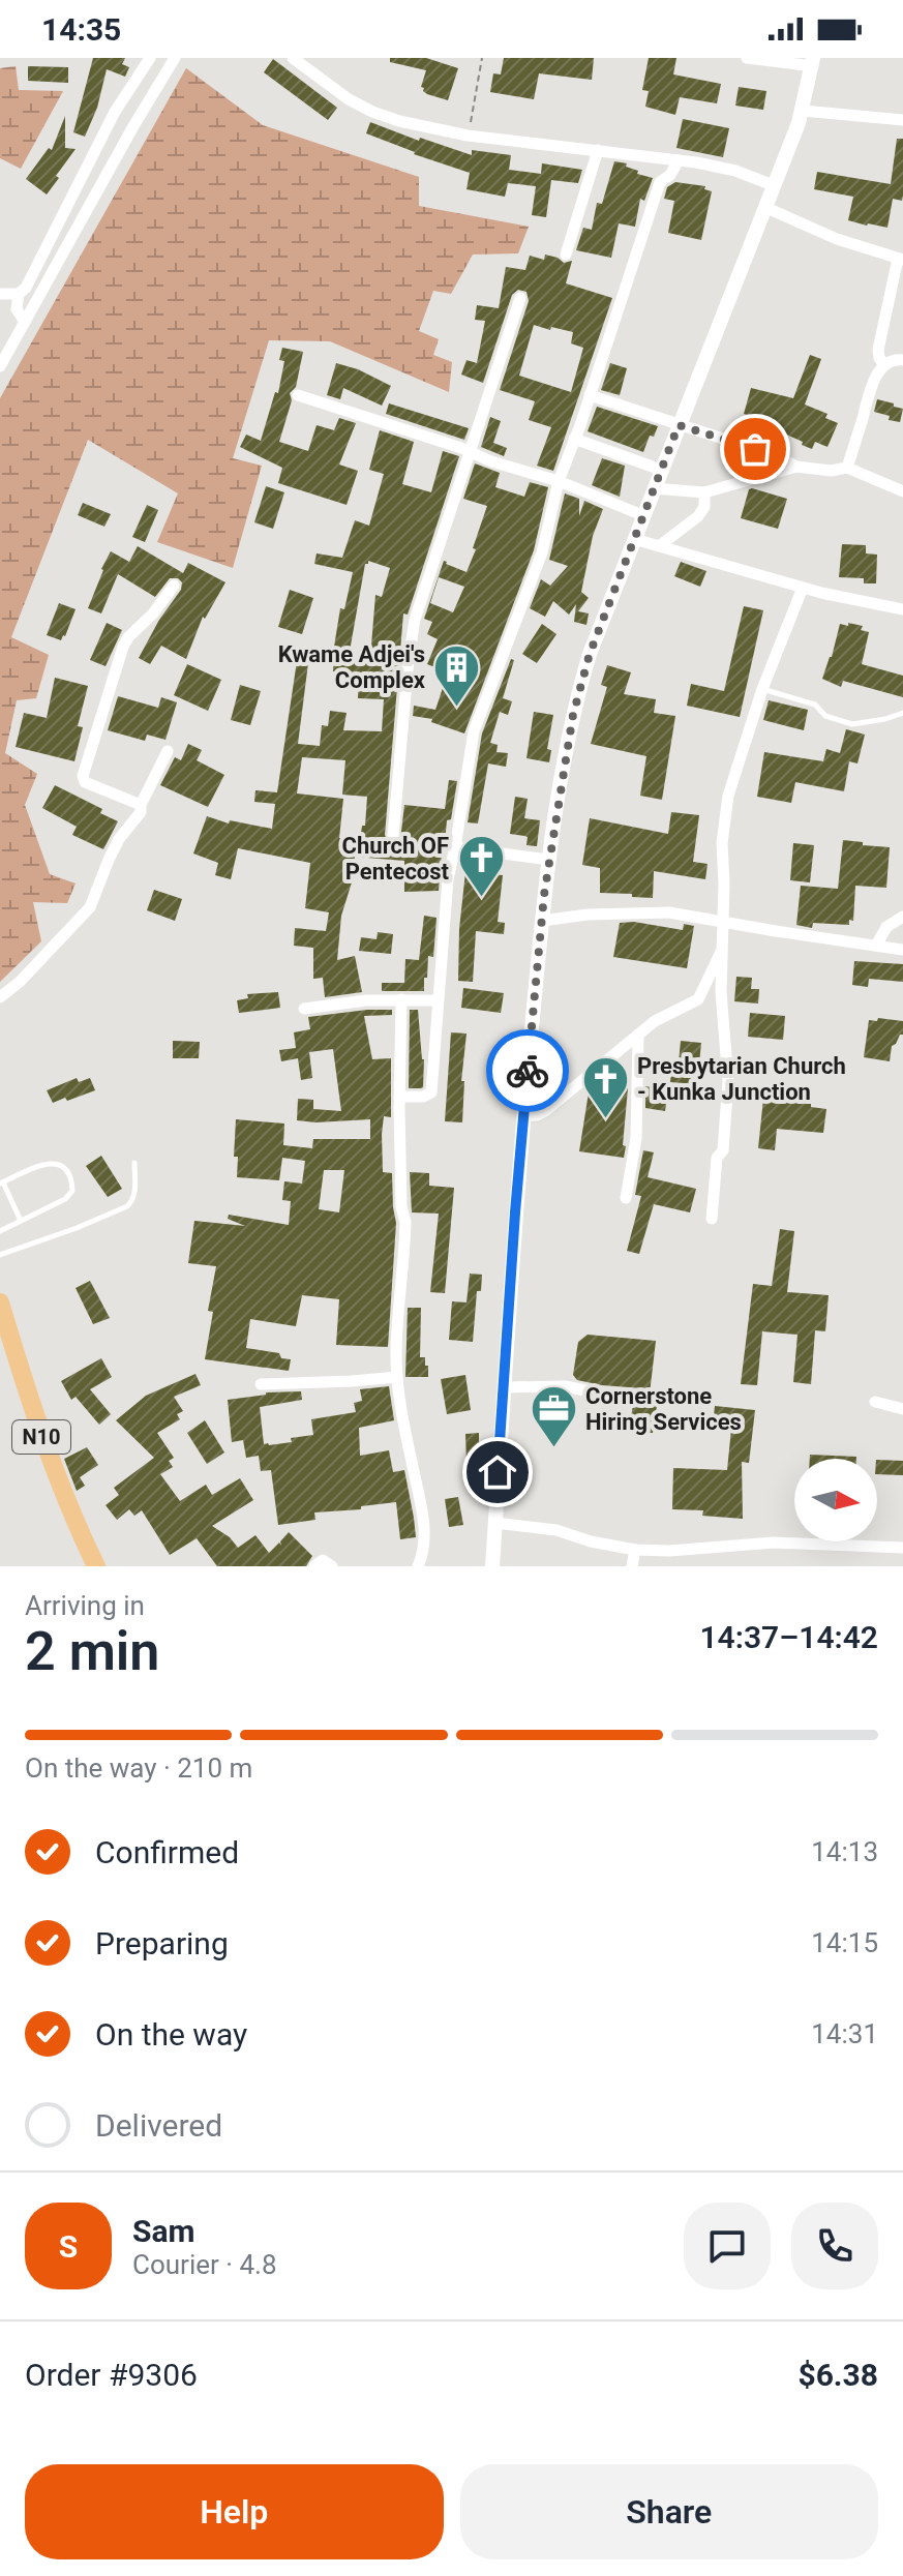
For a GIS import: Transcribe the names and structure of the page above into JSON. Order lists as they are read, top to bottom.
{
  "streets": {
    "main road": ["N10"]
  },
  "places": {
    "building": ["Kwame Adjei's Complex"],
    "church": ["Church OF Pentecost", "Presbytarian Church - Kunka Junction"],
    "office": ["Cornerstone Hiring Services"]
  },
  "north": "right",
  "page": {
    "status": "14:35",
    "heading": ["2 min", "Arriving in", "14:37–14:42"],
    "panel": [
      "Sam",
      "Courier · 4.8",
      "Order #9306",
      "$6.38"
    ],
    "bar": "On the way · 210 m",
    "list": [
      ["Confirmed", "14:13"],
      ["Preparing", "14:15"],
      ["On the way", "14:31"],
      "Delivered"
    ],
    "round": "S",
    "buttons": ["Help", "Share"]
  }
}
